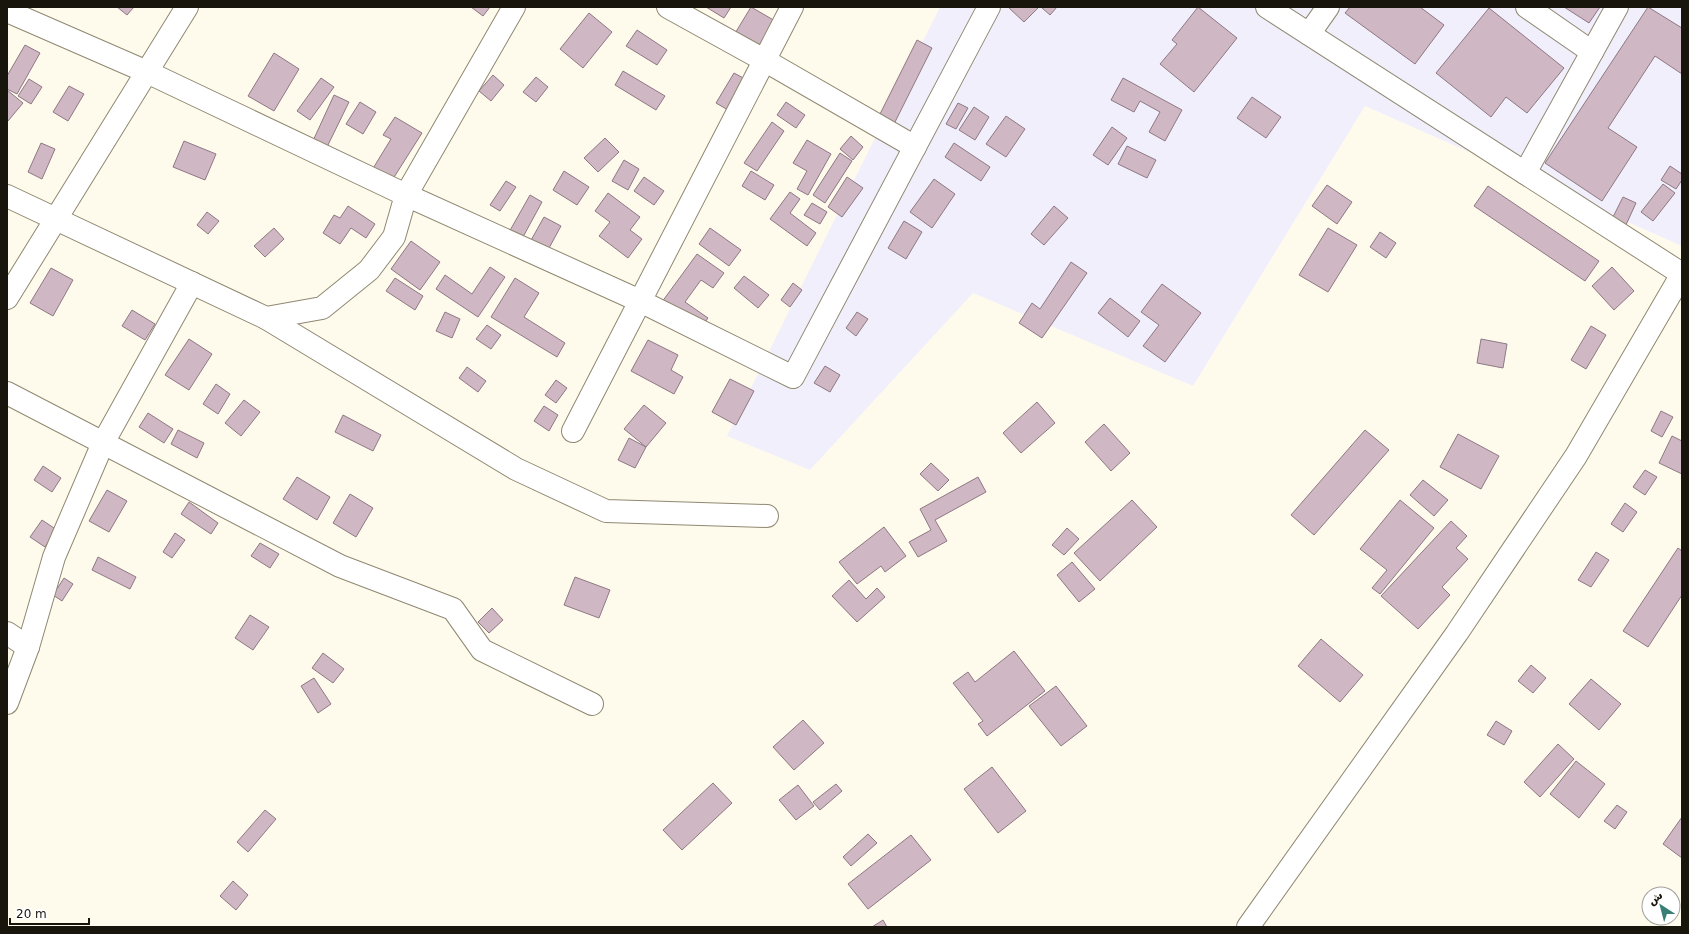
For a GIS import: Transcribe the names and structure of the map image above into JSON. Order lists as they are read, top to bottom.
{
  "scale_bar": "20 m",
  "north": "top left"
}
